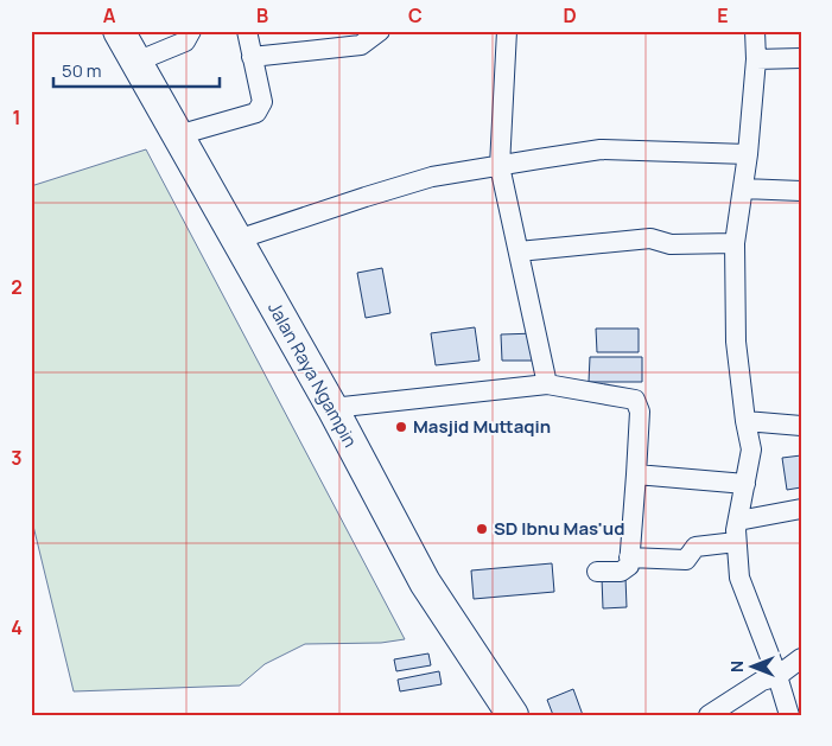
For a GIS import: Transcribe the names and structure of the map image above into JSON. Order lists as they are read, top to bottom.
{
  "streets": {
    "main road": ["Jalan Raya Ngampin"]
  },
  "places": ["Masjid Muttaqin", "SD Ibnu Mas'ud"],
  "scale_bar": "50 m",
  "north": "left",
  "grid": {
    "columns": [
      "A",
      "B",
      "C",
      "D",
      "E"
    ],
    "rows": [
      "1",
      "2",
      "3",
      "4"
    ]
  }
}
